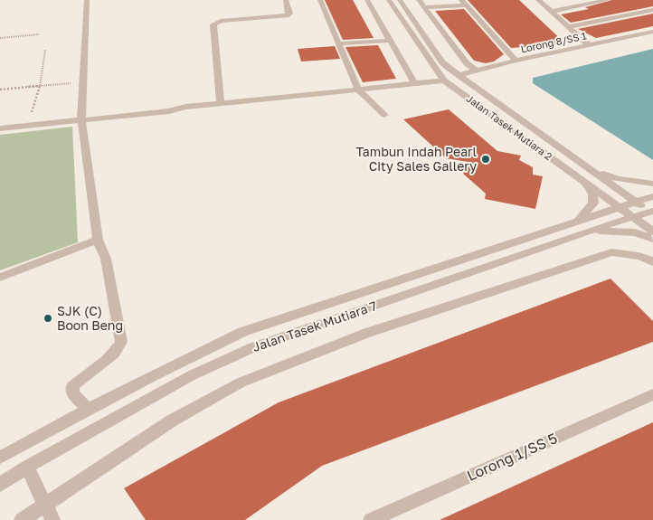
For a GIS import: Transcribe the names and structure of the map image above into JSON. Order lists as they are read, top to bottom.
{
  "streets": {
    "street": [
      "Lorong 8/SS 1",
      "Jalan Tasek Mutiara 2",
      "Jalan Tasek Mutiara 7",
      "Lorong 1/SS 5"
    ]
  },
  "crossings": [
    ["Lorong 8/SS 1", "Jalan Tasek Mutiara 2"],
    ["Jalan Tasek Mutiara 2", "Jalan Tasek Mutiara 7"]
  ],
  "places": ["Tambun Indah Pearl City Sales Gallery", "SJK (C) Boon Beng"]
}
